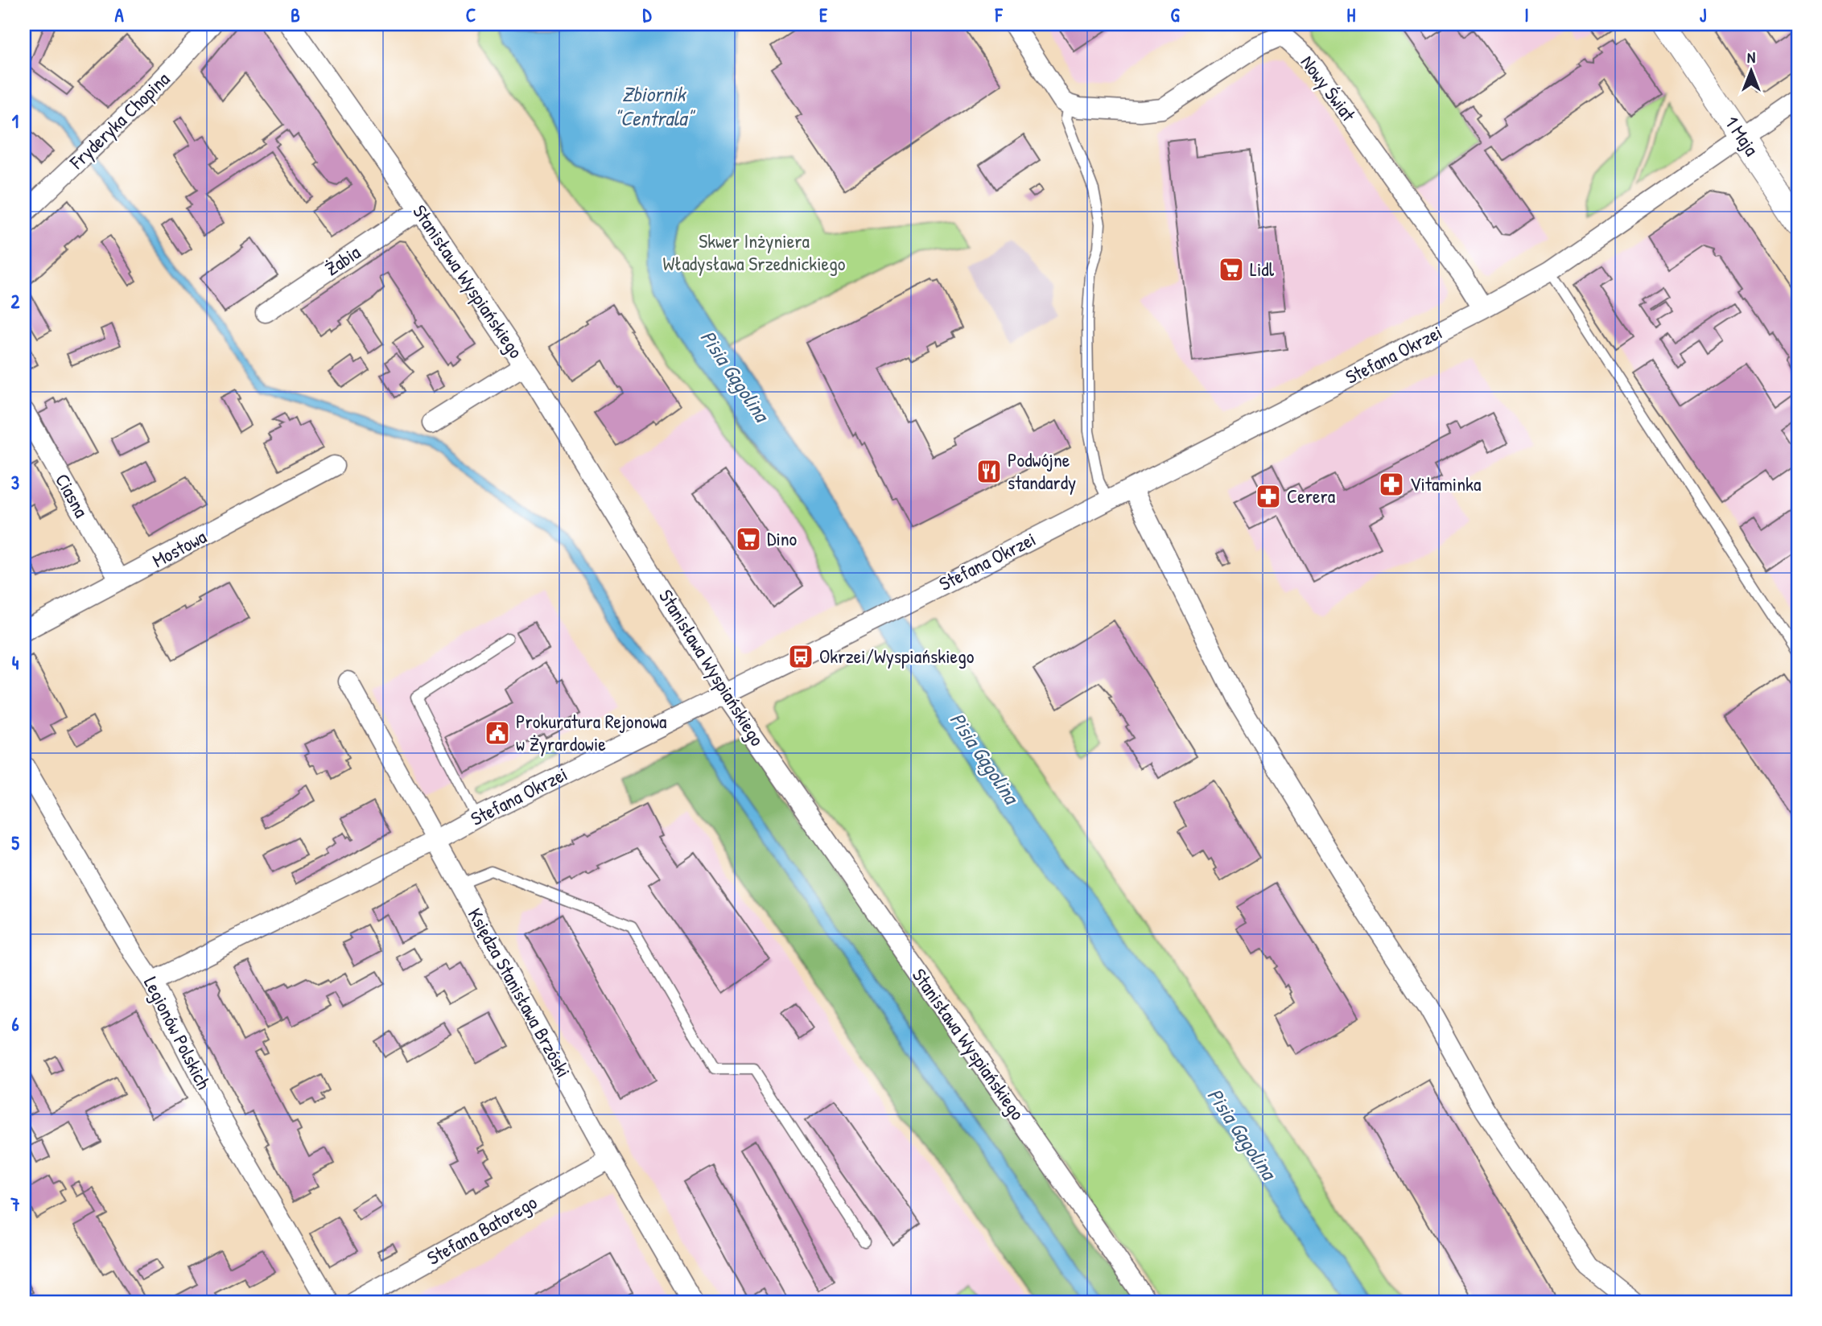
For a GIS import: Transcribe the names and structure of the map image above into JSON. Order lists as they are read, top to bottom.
{
  "streets": {
    "street": [
      "Nowy Świat",
      "Fryderyka Chopina",
      "1 Maja",
      "Żabia",
      "Stanisława Wyspiańskiego",
      "Stefana Okrzei",
      "Ciasna",
      "Mostowa",
      "Księdza Stanisława Brzóski",
      "Legionów Polskich",
      "Stefana Batorego"
    ]
  },
  "crossings": [
    ["Nowy Świat", "Stefana Okrzei"],
    ["1 Maja", "Stefana Okrzei"],
    ["Żabia", "Stanisława Wyspiańskiego"],
    ["Stanisława Wyspiańskiego", "Stefana Okrzei"],
    ["Stefana Okrzei", "Księdza Stanisława Brzóski"],
    ["Stefana Okrzei", "Legionów Polskich"],
    ["Ciasna", "Mostowa"],
    ["Księdza Stanisława Brzóski", "Stefana Batorego"]
  ],
  "water": ["Zbiornik \"Centrala\"", "Pisia Gągolina"],
  "parks": ["Skwer Inżyniera Władysława Srzednickiego"],
  "places": {
    "supermarket": ["Lidl", "Dino"],
    "restaurant": ["Podwójne standardy"],
    "pharmacy": ["Vitaminka", "Cerera"],
    "bus stop": ["Okrzei/Wyspiańskiego"],
    "public building": ["Prokuratura Rejonowa w Żyrardowie"]
  },
  "north": "top",
  "grid": {
    "columns": [
      "A",
      "B",
      "C",
      "D",
      "E",
      "F",
      "G",
      "H",
      "I",
      "J"
    ],
    "rows": [
      "1",
      "2",
      "3",
      "4",
      "5",
      "6",
      "7"
    ]
  }
}
